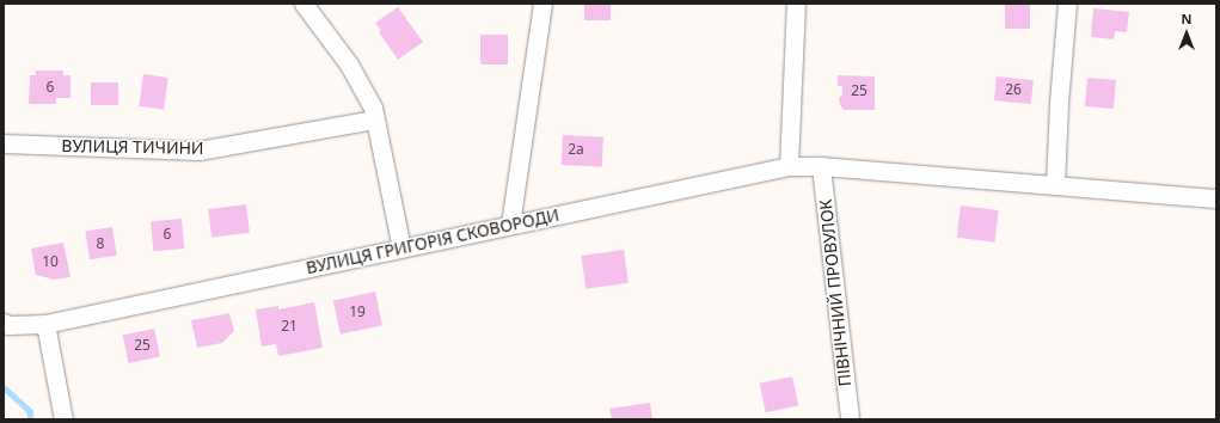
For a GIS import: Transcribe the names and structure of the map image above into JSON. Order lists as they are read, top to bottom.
{
  "streets": {
    "street": ["ВУЛИЦЯ ТИЧИНИ", "ВУЛИЦЯ ГРИГОРІЯ СКОВОРОДИ", "ПІВНІЧНИЙ ПРОВУЛОК"]
  },
  "crossings": [
    ["ВУЛИЦЯ ГРИГОРІЯ СКОВОРОДИ", "ПІВНІЧНИЙ ПРОВУЛОК"]
  ],
  "house_numbers": [
    "6",
    "26",
    "25",
    "2а",
    "6",
    "8",
    "10",
    "19",
    "21",
    "25"
  ],
  "north": "top"
}
